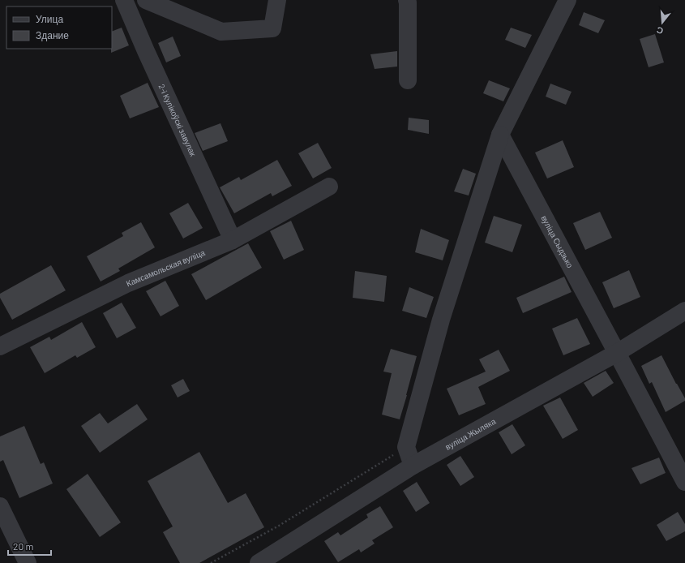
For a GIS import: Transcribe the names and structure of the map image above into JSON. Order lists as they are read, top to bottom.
{
  "streets": {
    "street": [
      "2-і Кулікоўскі завулак",
      "вуліца Сыдзько",
      "Камсамольская вуліца",
      "вуліца Жыляка"
    ]
  },
  "crossings": [
    ["2-і Кулікоўскі завулак", "Камсамольская вуліца"],
    ["вуліца Сыдзько", "вуліца Жыляка"]
  ],
  "legend": ["Улица", "Здание"],
  "scale_bar": "20 m",
  "north": "bottom"
}
